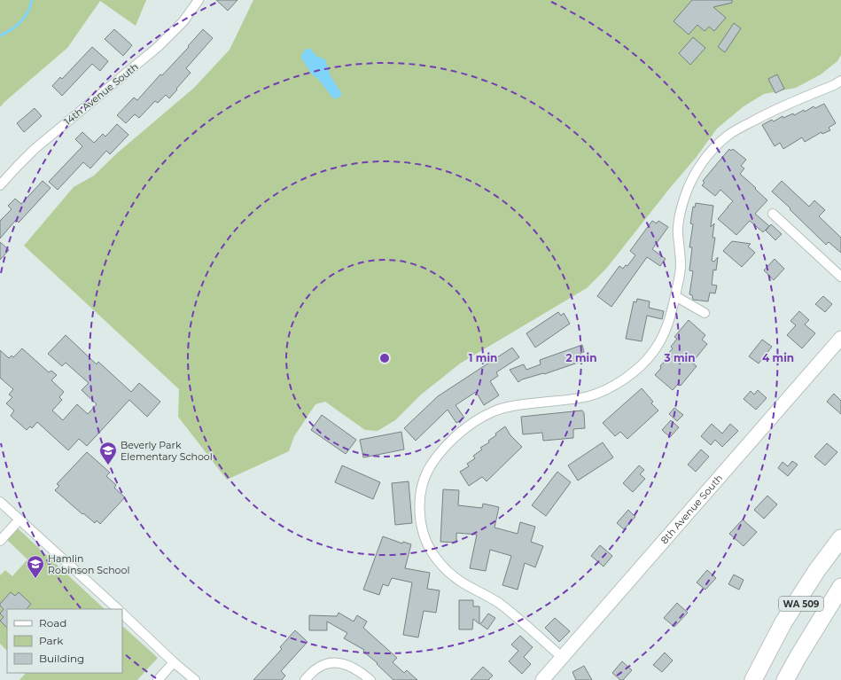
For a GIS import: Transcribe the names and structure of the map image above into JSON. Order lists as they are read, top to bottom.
{
  "streets": {
    "highway": ["WA 509"],
    "street": ["14th Avenue South", "8th Avenue South"]
  },
  "places": {
    "school or university": ["Beverly Park Elementary School", "Hamlin Robinson School"]
  },
  "legend": ["Road", "Park", "Building"],
  "rings": [
    "1 min",
    "2 min",
    "3 min",
    "4 min"
  ]
}
